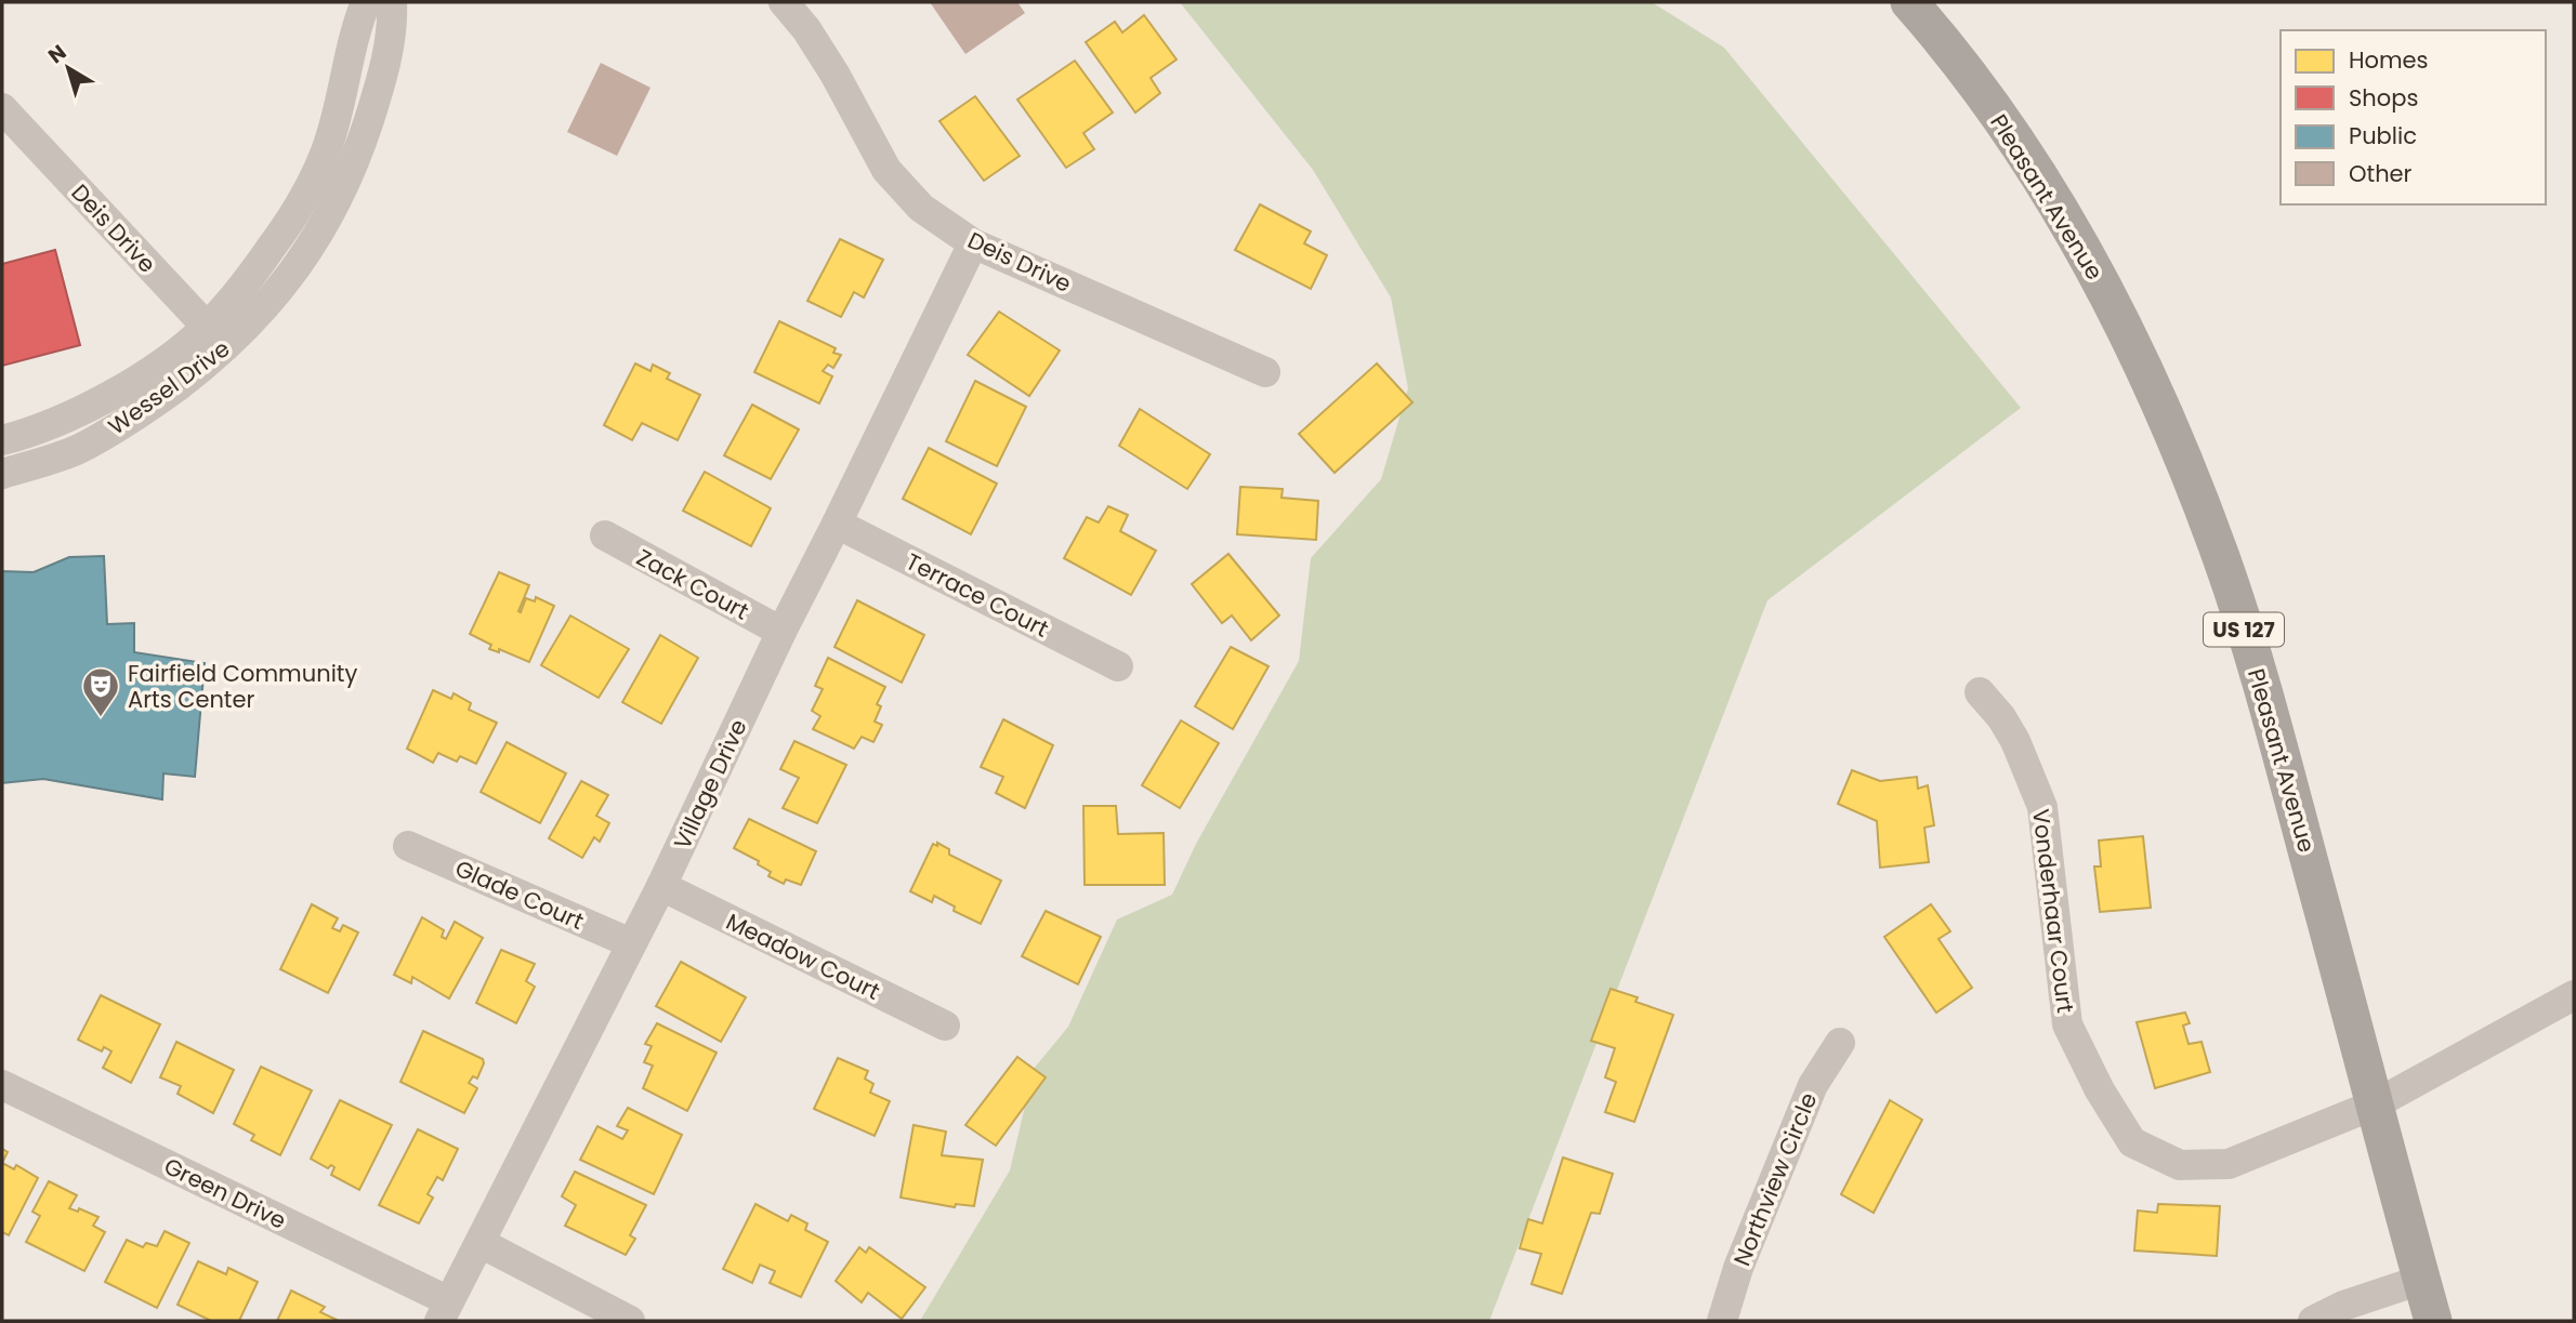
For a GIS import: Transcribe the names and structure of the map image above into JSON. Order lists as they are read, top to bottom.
{
  "streets": {
    "main road": ["Pleasant Avenue", "US 127"],
    "street": [
      "Deis Drive",
      "Wessel Drive",
      "Zack Court",
      "Terrace Court",
      "Village Drive",
      "Glade Court",
      "Vonderhaar Court",
      "Meadow Court",
      "Northview Circle",
      "Green Drive"
    ]
  },
  "crossings": [
    ["Pleasant Avenue", "Vonderhaar Court"],
    ["Deis Drive", "Wessel Drive"],
    ["Deis Drive", "Village Drive"],
    ["Zack Court", "Village Drive"],
    ["Terrace Court", "Village Drive"],
    ["Village Drive", "Glade Court"],
    ["Village Drive", "Meadow Court"],
    ["Village Drive", "Green Drive"]
  ],
  "places": {
    "theatre": ["Fairfield Community Arts Center"]
  },
  "legend": [
    "Homes",
    "Shops",
    "Public",
    "Other"
  ],
  "north": "top left"
}
